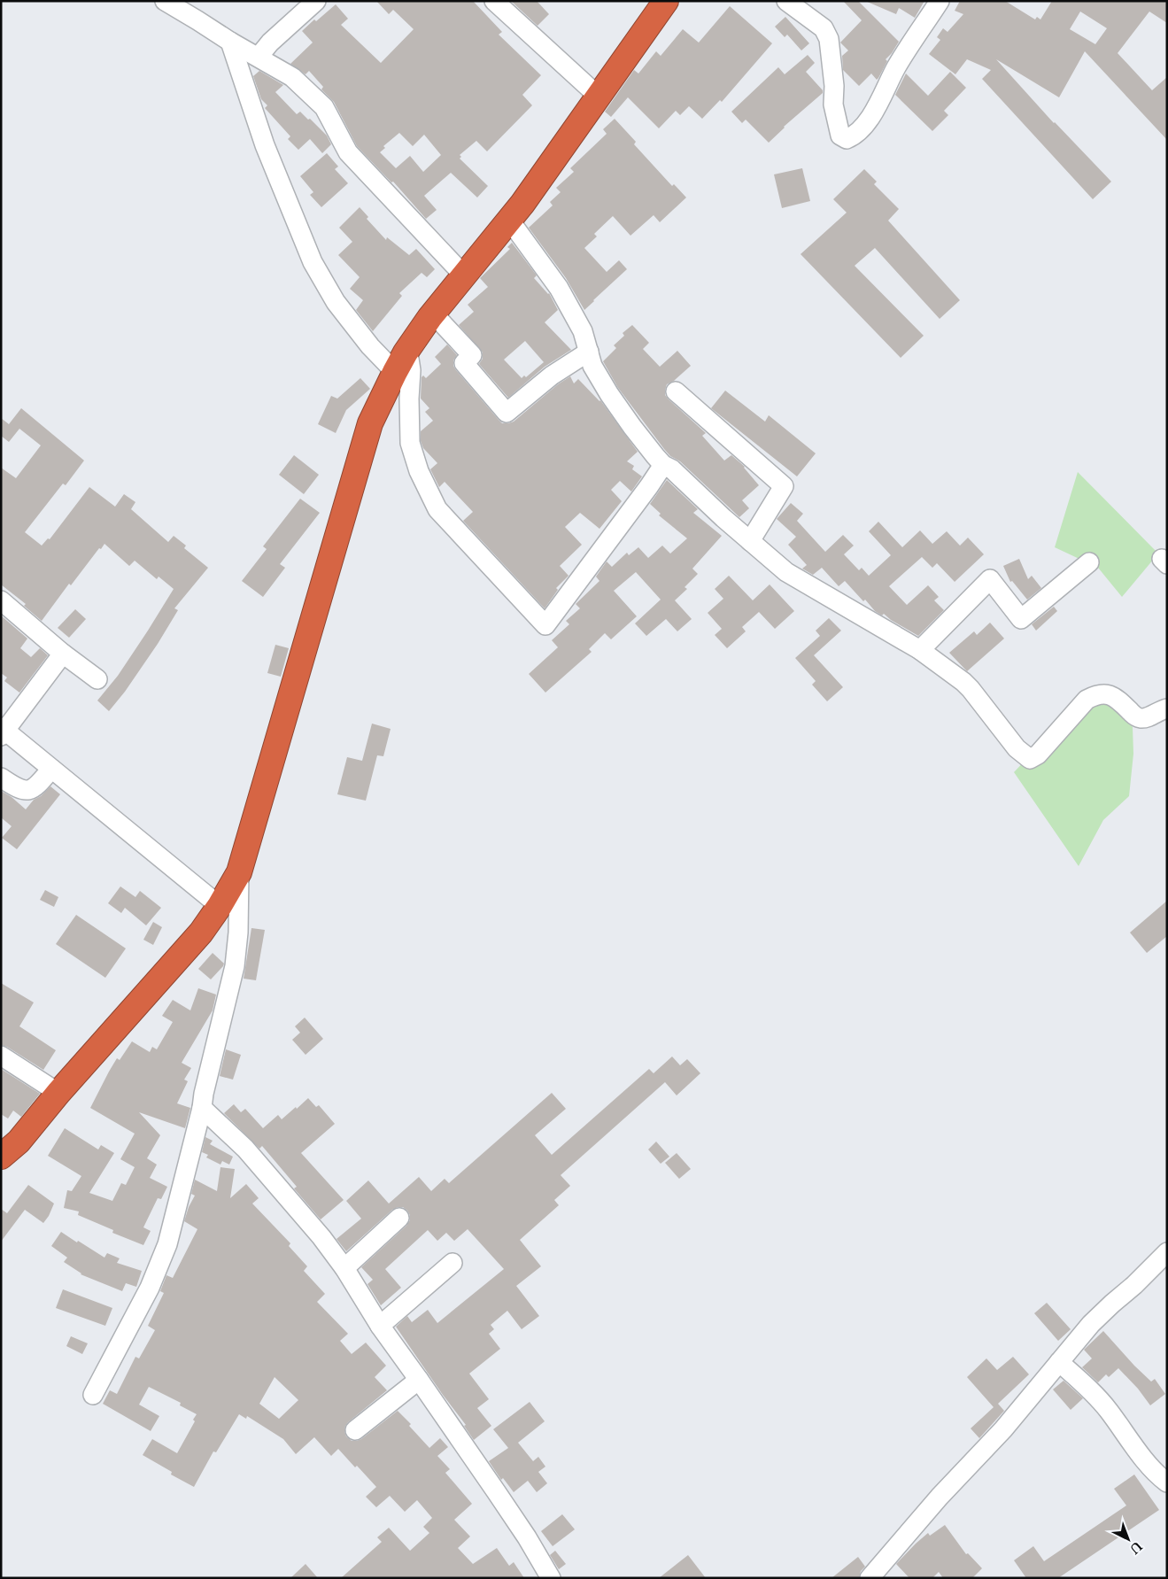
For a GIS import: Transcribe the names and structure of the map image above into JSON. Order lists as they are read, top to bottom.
{
  "north": "bottom right"
}
